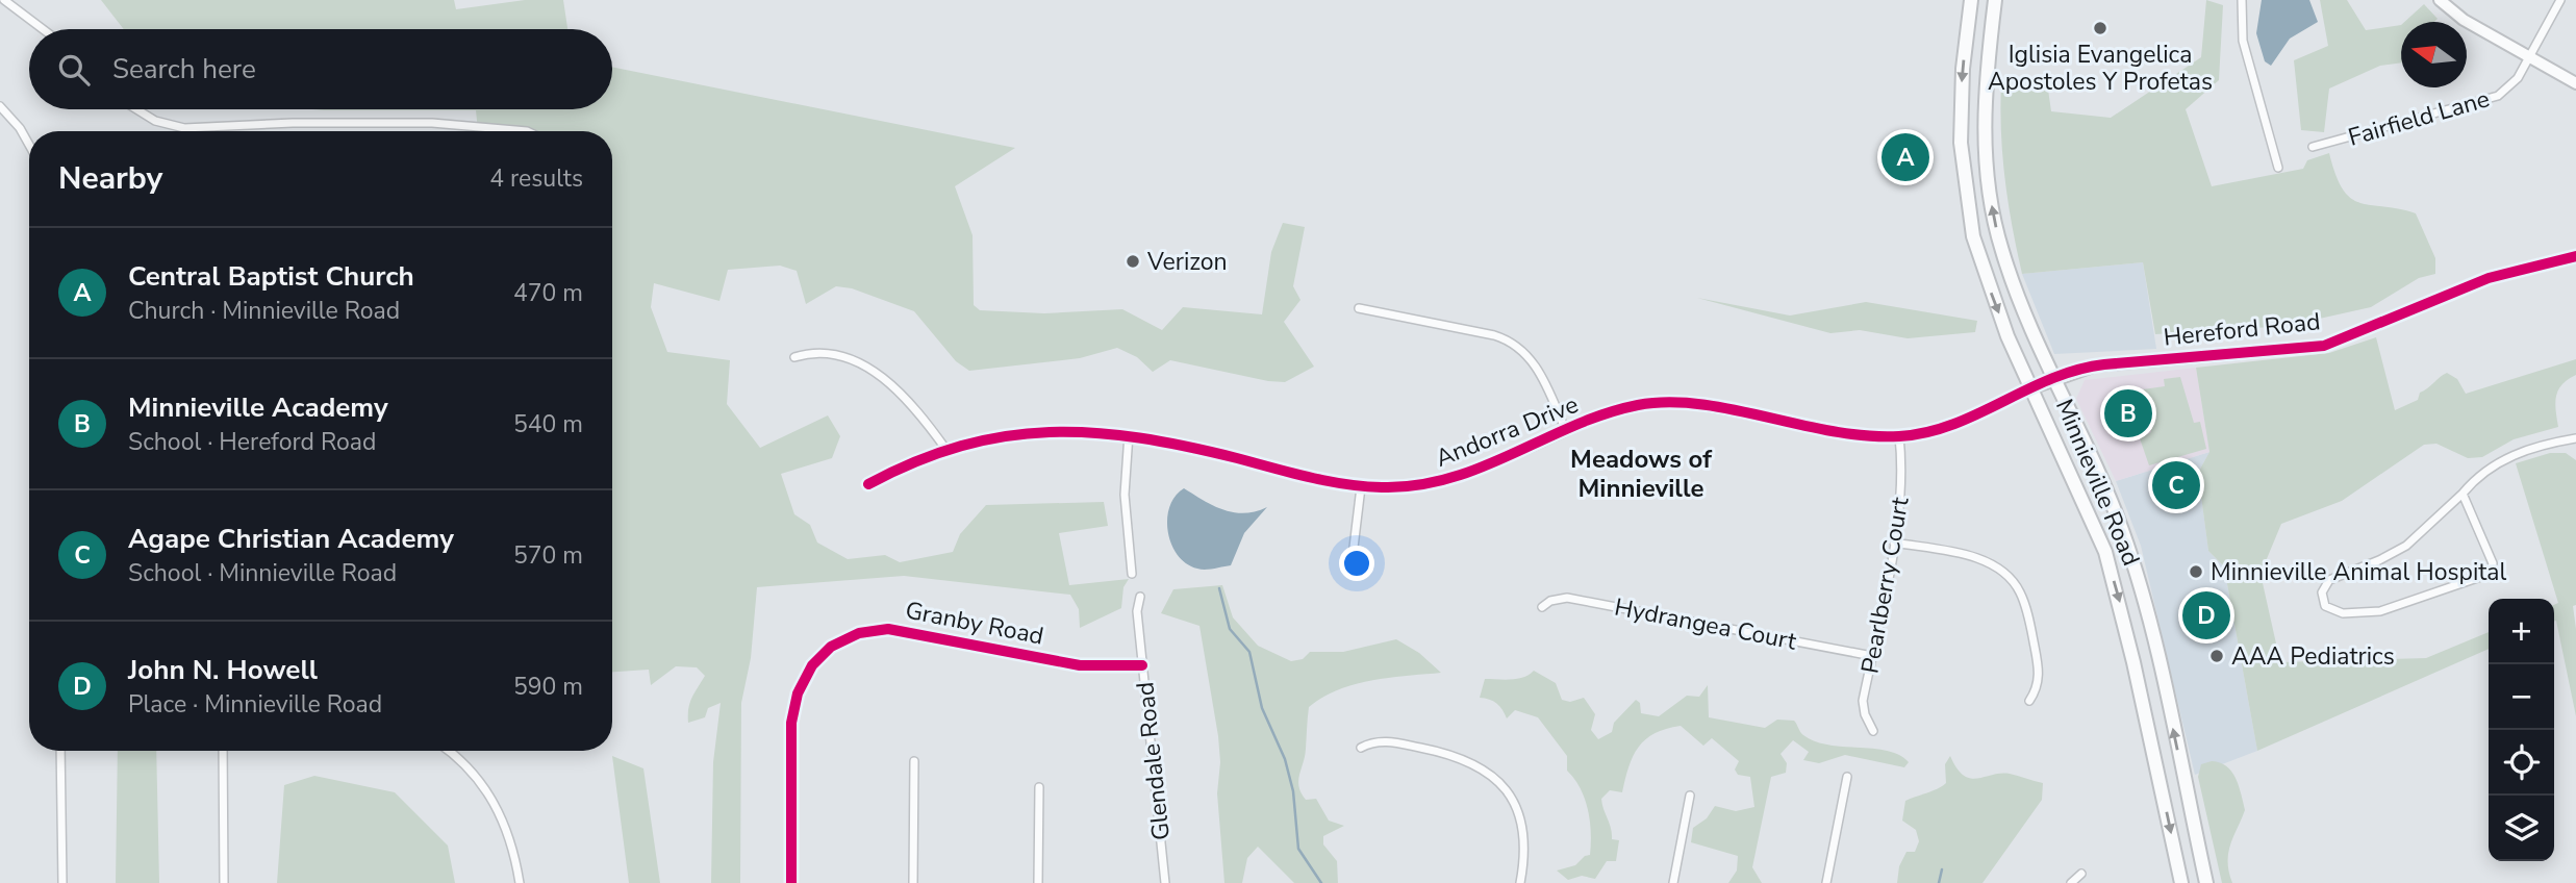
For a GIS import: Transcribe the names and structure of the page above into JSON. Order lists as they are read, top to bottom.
{
  "streets": {
    "main road": ["Minnieville Road"],
    "street": [
      "Fairfield Lane",
      "Hereford Road",
      "Andorra Drive",
      "Pearlberry Court",
      "Granby Road",
      "Hydrangea Court",
      "Glendale Road"
    ]
  },
  "crossings": [
    ["Hereford Road", "Andorra Drive"],
    ["Hereford Road", "Minnieville Road"],
    ["Andorra Drive", "Minnieville Road"],
    ["Andorra Drive", "Pearlberry Court"],
    ["Pearlberry Court", "Hydrangea Court"],
    ["Granby Road", "Glendale Road"]
  ],
  "districts": ["Meadows of Minnieville"],
  "places": [
    "Iglisia Evangelica Apostoles Y Profetas",
    "Verizon",
    "Minnieville Animal Hospital",
    "AAA Pediatrics"
  ],
  "north": "left",
  "page": {
    "search": "Search here",
    "pins": [
      "A",
      "B",
      "C",
      "D"
    ],
    "heading": ["Nearby", "4 results"],
    "list": [
      {
        "mark": "A",
        "name": "Central Baptist Church",
        "note": "Church · Minnieville Road",
        "value": "470 m"
      },
      {
        "mark": "B",
        "name": "Minnieville Academy",
        "note": "School · Hereford Road",
        "value": "540 m"
      },
      {
        "mark": "C",
        "name": "Agape Christian Academy",
        "note": "School · Minnieville Road",
        "value": "570 m"
      },
      {
        "mark": "D",
        "name": "John N. Howell",
        "note": "Place · Minnieville Road",
        "value": "590 m"
      }
    ],
    "map_buttons": ["+", "−"]
  }
}
